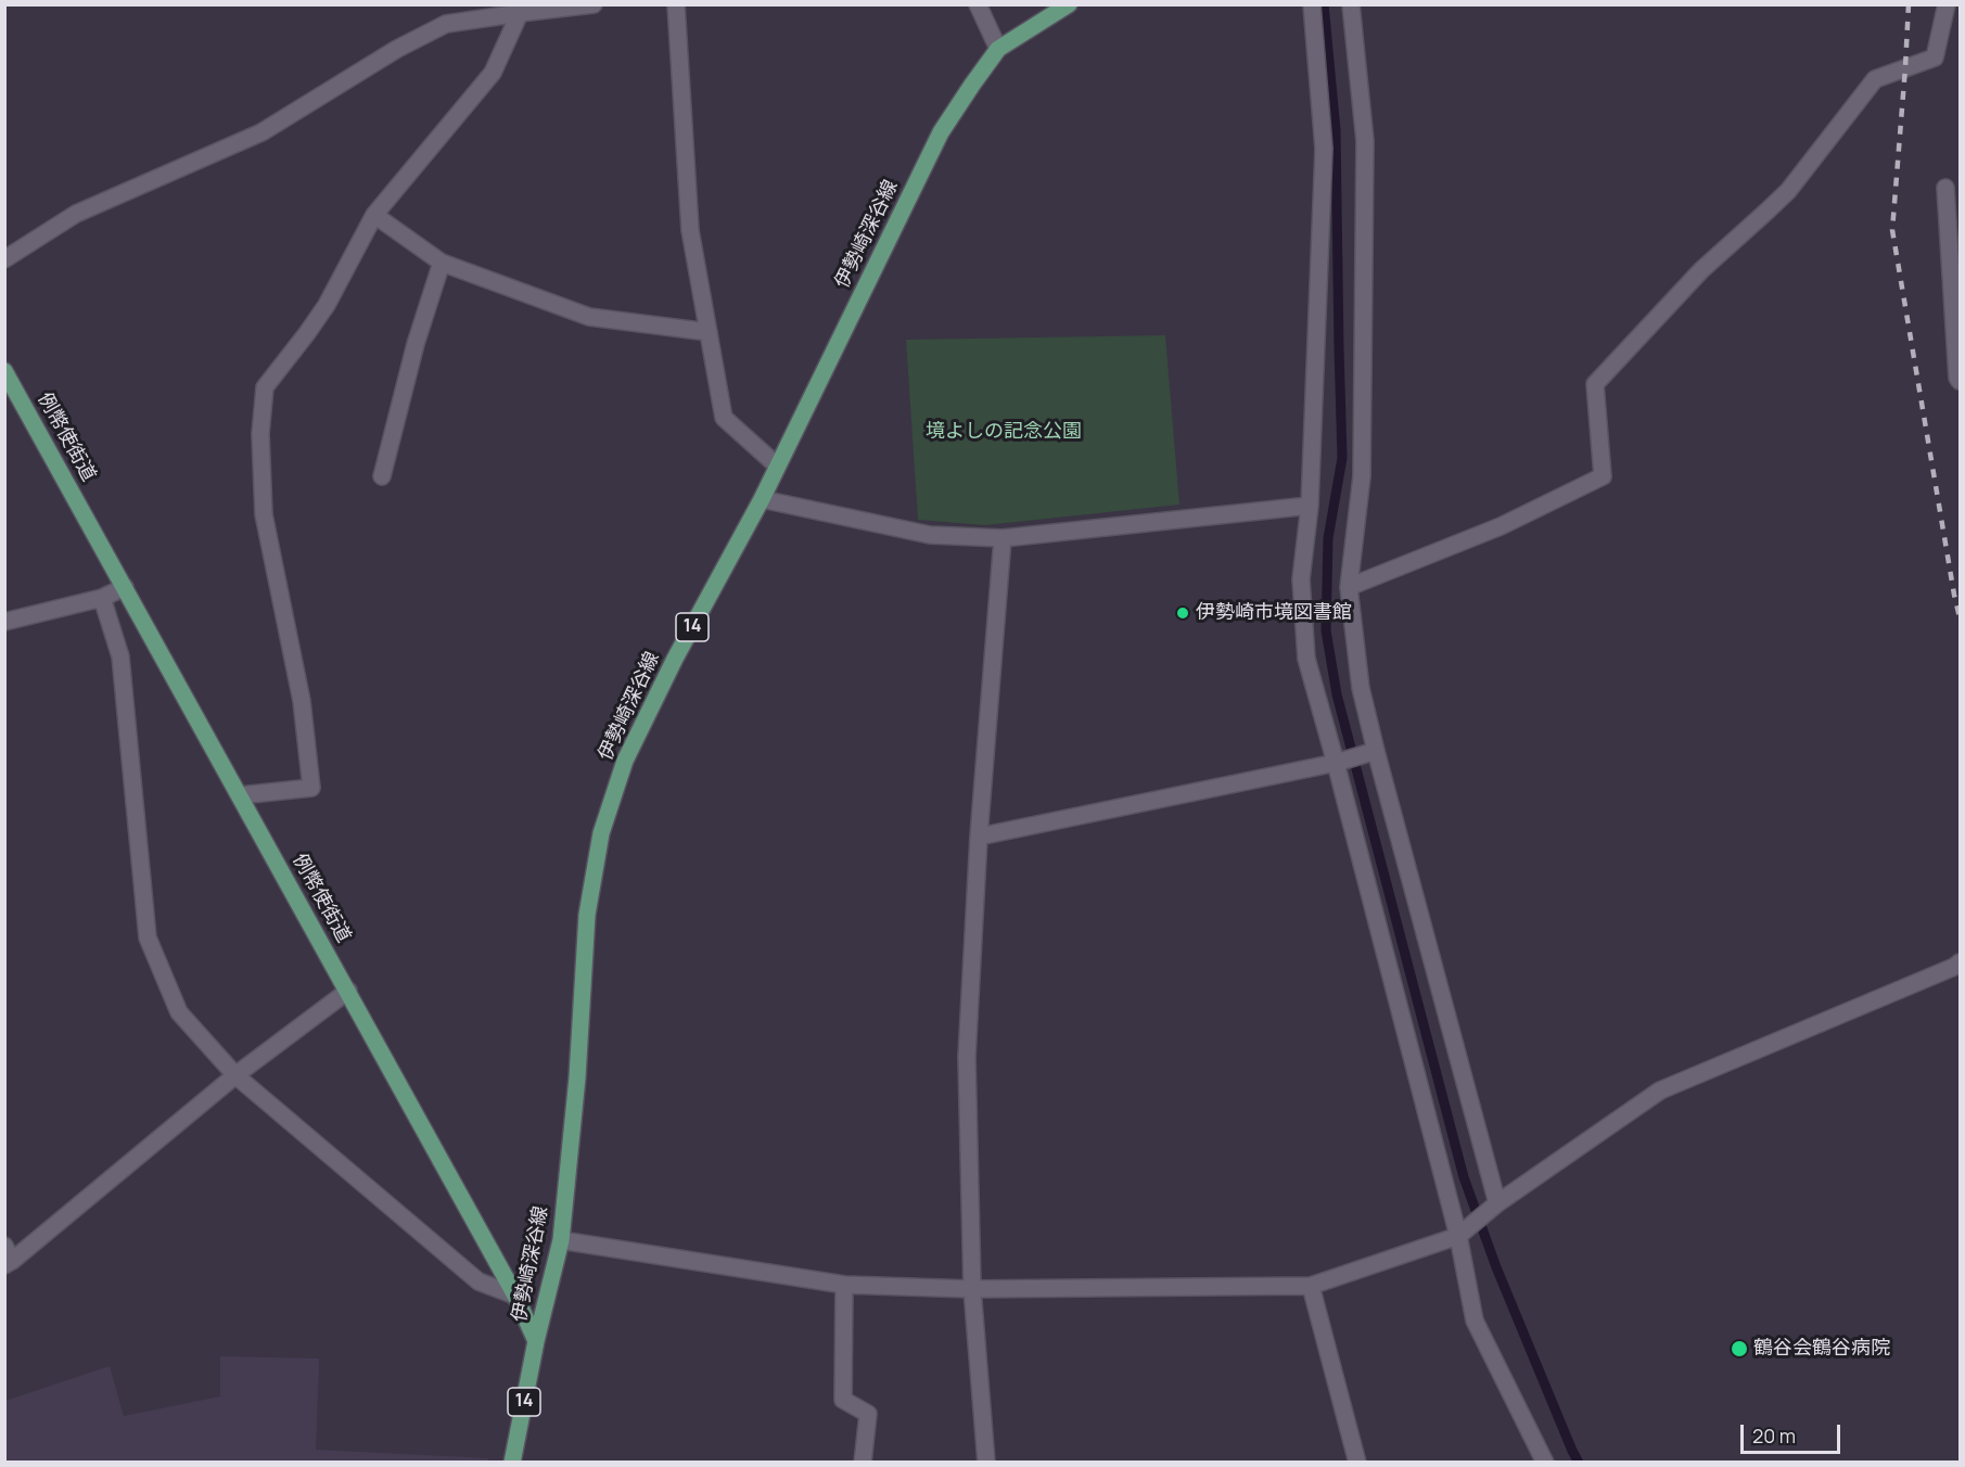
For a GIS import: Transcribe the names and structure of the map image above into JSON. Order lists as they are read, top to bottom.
{
  "streets": {
    "main road": ["伊勢崎深谷線", "例幣使街道", "14"]
  },
  "crossings": [
    ["伊勢崎深谷線", "例幣使街道"],
    ["伊勢崎深谷線", "14"],
    ["例幣使街道", "14"]
  ],
  "parks": ["境よしの記念公園"],
  "places": ["伊勢崎市境図書館", "鶴谷会鶴谷病院"],
  "scale_bar": "20 m"
}
